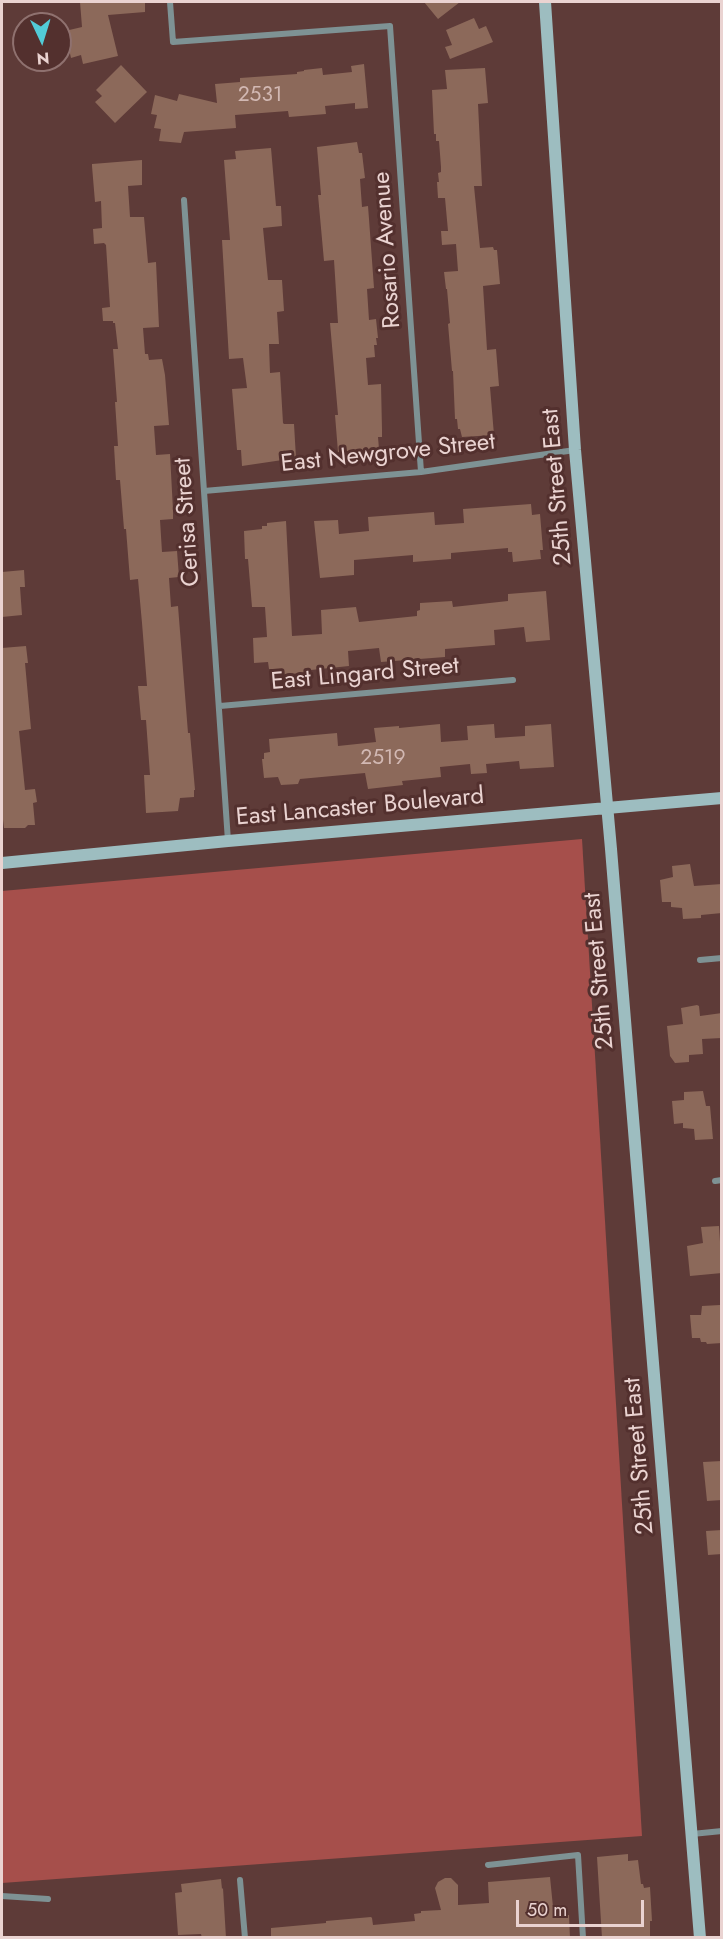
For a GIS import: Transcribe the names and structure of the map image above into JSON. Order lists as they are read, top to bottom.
{
  "streets": {
    "street": [
      "Rosario Avenue",
      "East Newgrove Street",
      "25th Street East",
      "Cerisa Street",
      "East Lingard Street",
      "East Lancaster Boulevard"
    ]
  },
  "crossings": [
    ["Rosario Avenue", "East Newgrove Street"],
    ["East Newgrove Street", "25th Street East"],
    ["East Newgrove Street", "Cerisa Street"],
    ["25th Street East", "East Lancaster Boulevard"],
    ["Cerisa Street", "East Lingard Street"],
    ["Cerisa Street", "East Lancaster Boulevard"]
  ],
  "house_numbers": ["2531", "2519"],
  "scale_bar": "50 m",
  "north": "bottom"
}
